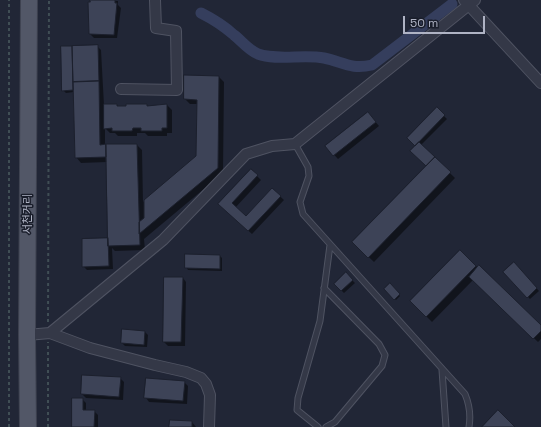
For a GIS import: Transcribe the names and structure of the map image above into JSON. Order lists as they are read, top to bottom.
{
  "streets": {
    "main road": ["서천거리"]
  },
  "scale_bar": "50 m"
}
